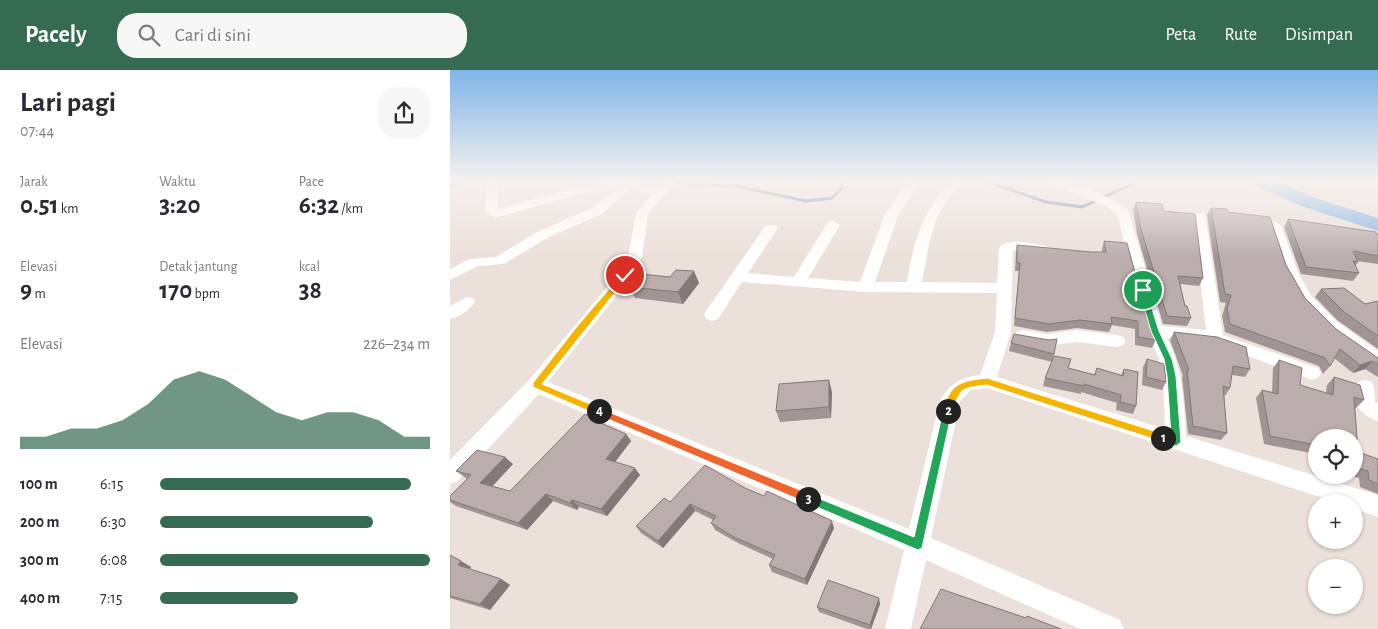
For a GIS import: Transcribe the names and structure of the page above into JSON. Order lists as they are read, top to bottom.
{
  "page": {
    "header": "Pacely",
    "search": "Cari di sini",
    "nav": ["Peta", "Rute", "Disimpan"],
    "heading": ["Lari pagi", "07:44"],
    "stats": [
      ["Jarak", "0.51 km"],
      ["Waktu", "3:20"],
      ["Pace", "6:32 /km"],
      ["Elevasi", "9 m"],
      ["Detak jantung", "170 bpm"],
      ["kcal", "38"]
    ],
    "chart": ["Elevasi", "226–234 m"],
    "pins": [
      "2",
      "4",
      "1",
      "3"
    ],
    "map_buttons": ["+", "−"],
    "list": [
      {
        "name": "100 m",
        "note": "6:15"
      },
      {
        "name": "200 m",
        "note": "6:30"
      },
      {
        "name": "300 m",
        "note": "6:08"
      },
      {
        "name": "400 m",
        "note": "7:15"
      }
    ]
  }
}
